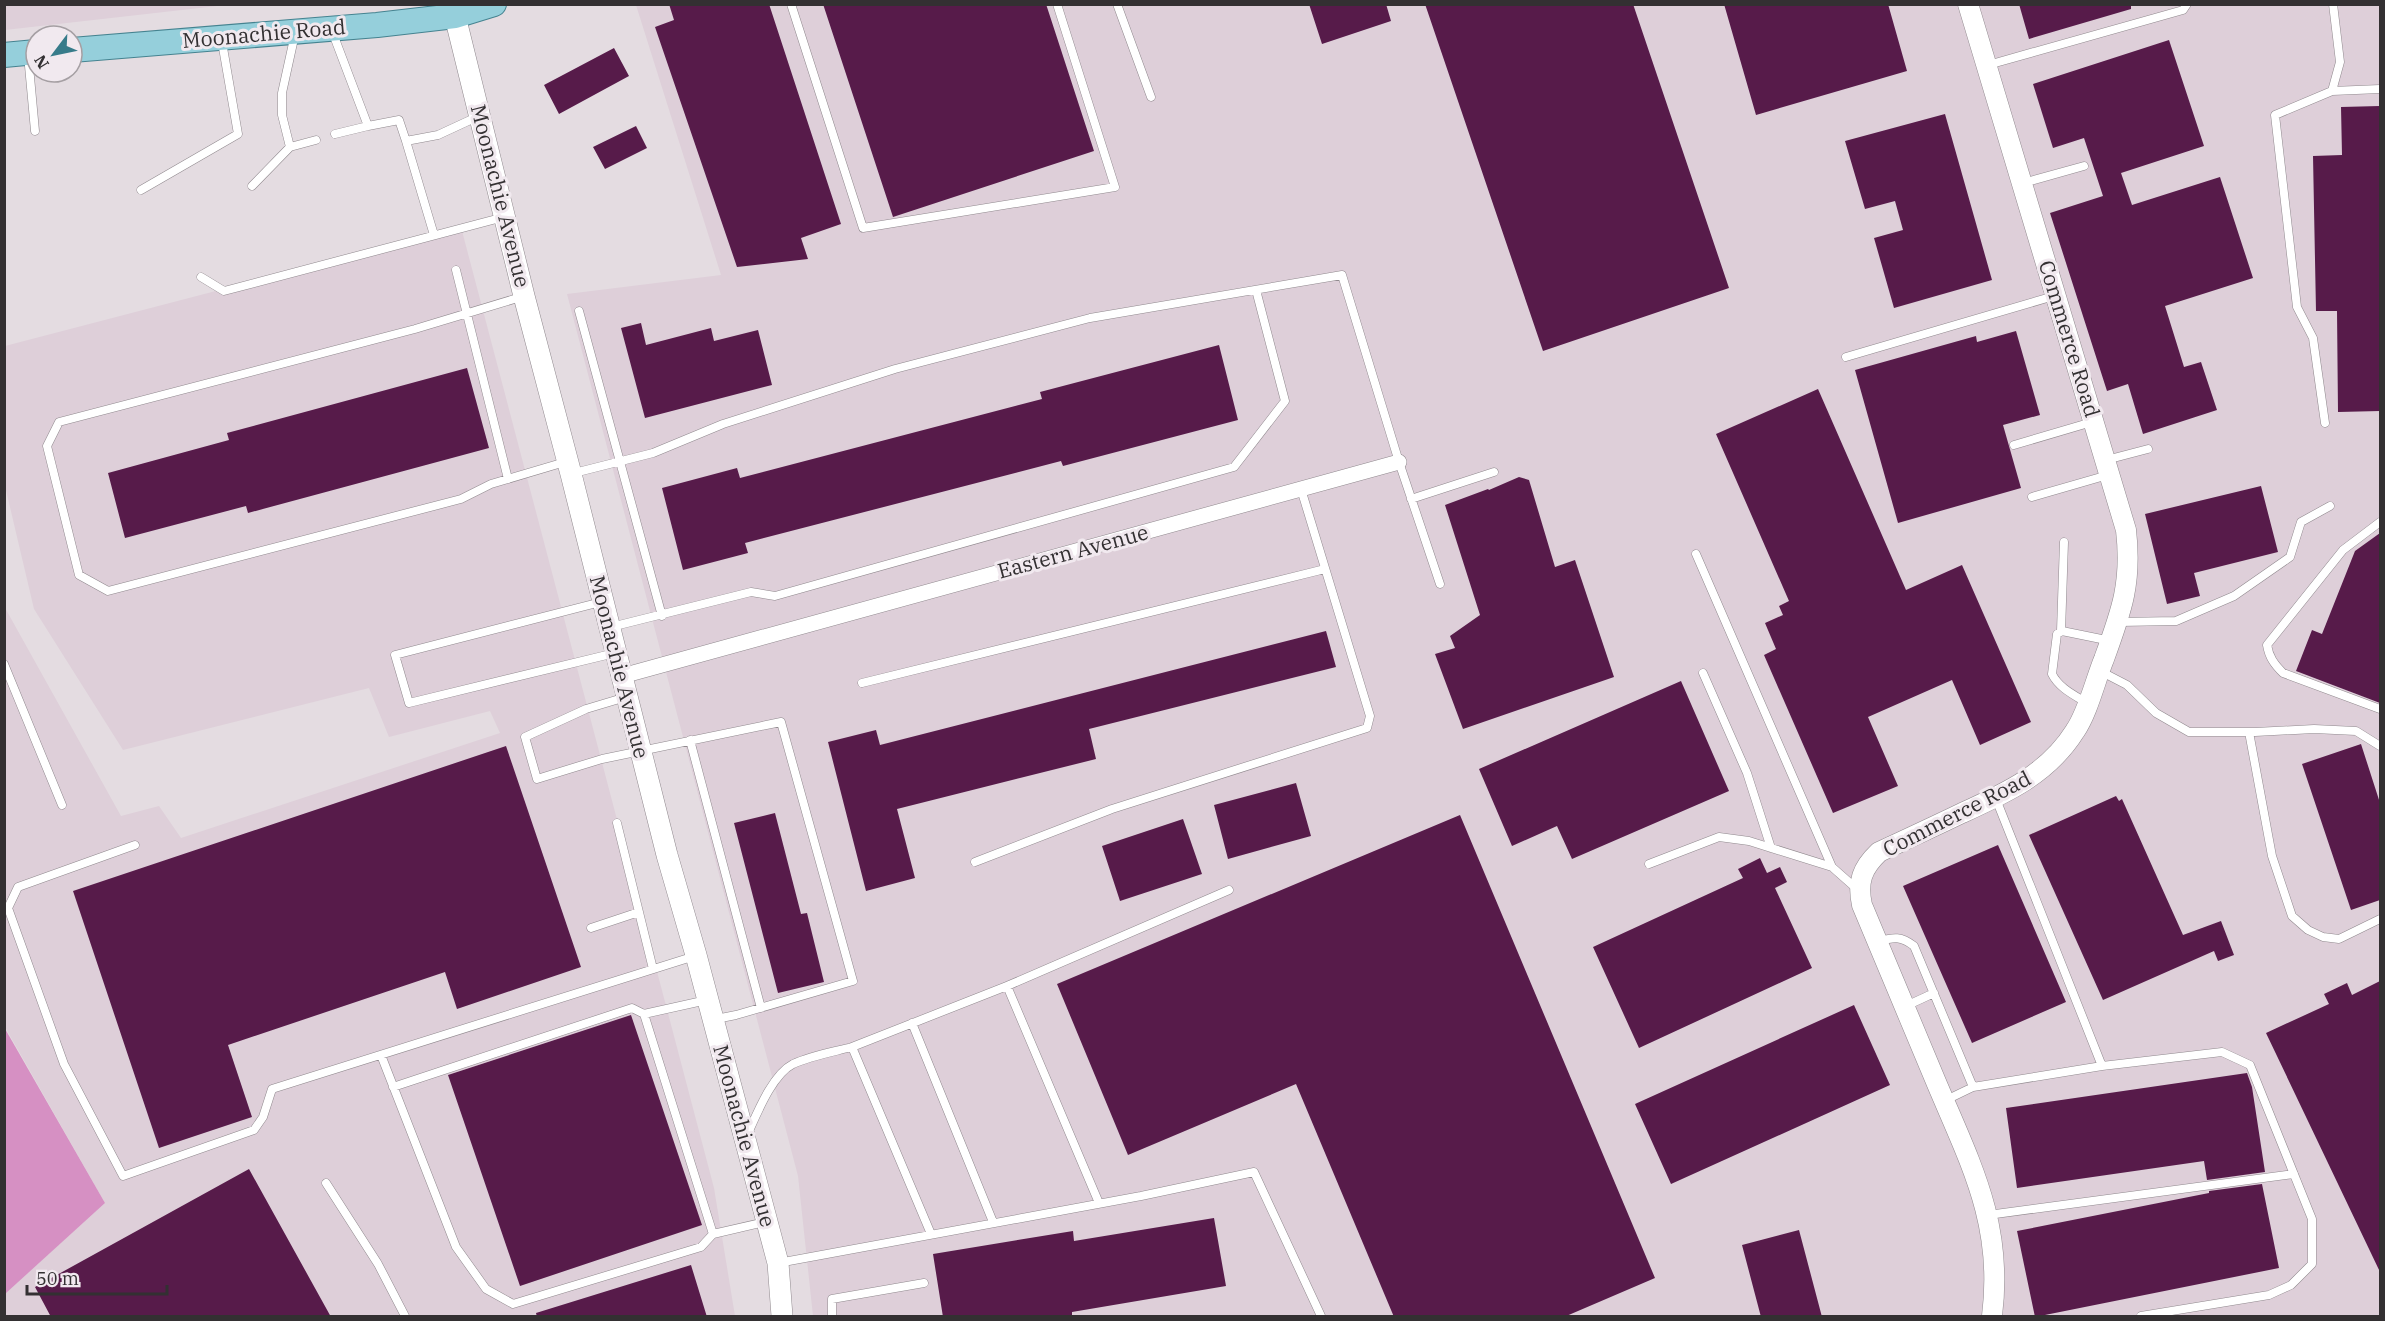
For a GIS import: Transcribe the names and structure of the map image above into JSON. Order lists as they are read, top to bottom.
{
  "streets": {
    "main road": ["Moonachie Road", "Moonachie Avenue"],
    "street": ["Commerce Road", "Eastern Avenue"]
  },
  "crossings": [
    ["Moonachie Road", "Moonachie Avenue"],
    ["Moonachie Avenue", "Eastern Avenue"]
  ],
  "scale_bar": "50 m",
  "north": "bottom left"
}
